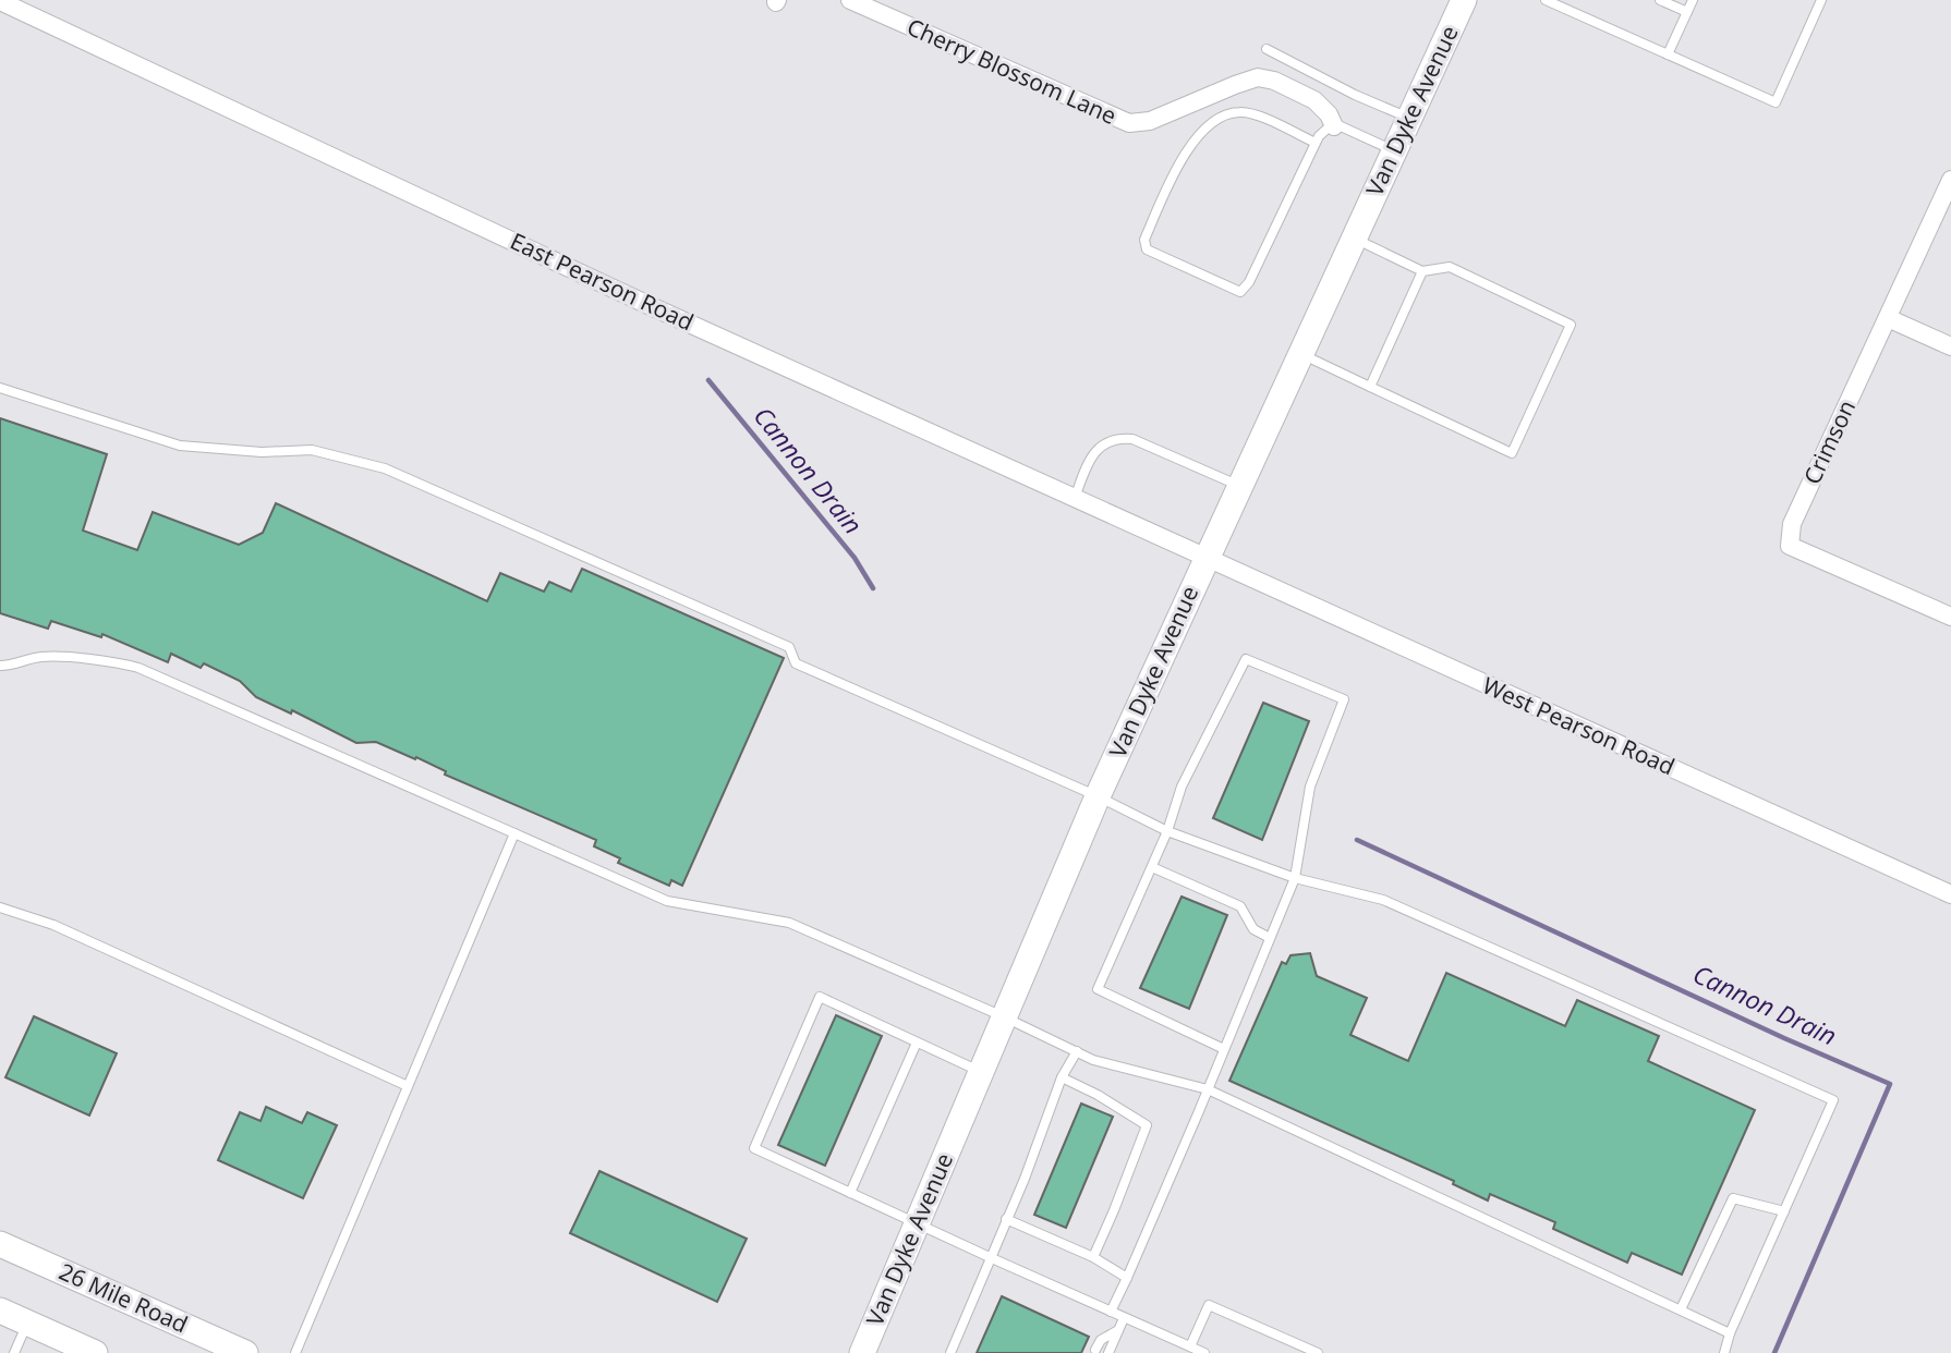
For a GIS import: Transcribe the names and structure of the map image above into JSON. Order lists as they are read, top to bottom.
{
  "streets": {
    "main road": ["Van Dyke Avenue", "26 Mile Road"],
    "street": [
      "Cherry Blossom Lane",
      "East Pearson Road",
      "Crimson",
      "West Pearson Road"
    ]
  },
  "crossings": [
    ["Van Dyke Avenue", "East Pearson Road"],
    ["Van Dyke Avenue", "West Pearson Road"],
    ["East Pearson Road", "West Pearson Road"]
  ],
  "water": ["Cannon Drain"]
}
